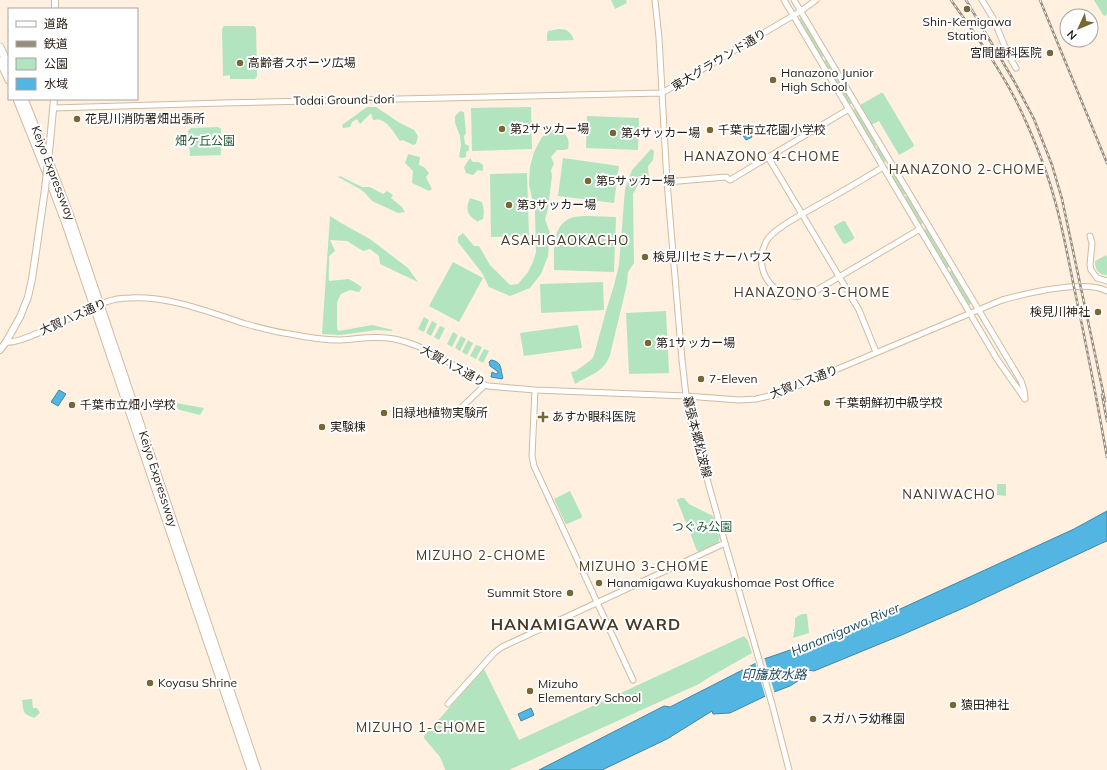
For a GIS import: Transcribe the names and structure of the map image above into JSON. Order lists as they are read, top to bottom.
{
  "streets": {
    "highway": ["Keiyo Expressway"],
    "street": [
      "東大グラウンド通り",
      "Todai Ground-dori",
      "大賀ハス通り",
      "幕張本郷松波線"
    ]
  },
  "crossings": [
    ["東大グラウンド通り", "Todai Ground-dori"],
    ["東大グラウンド通り", "幕張本郷松波線"],
    ["Todai Ground-dori", "幕張本郷松波線"],
    ["大賀ハス通り", "幕張本郷松波線"]
  ],
  "districts": [
    "HANAZONO 4-CHOME",
    "HANAZONO 2-CHOME",
    "ASAHIGAOKACHO",
    "HANAZONO 3-CHOME",
    "NANIWACHO",
    "MIZUHO 2-CHOME",
    "MIZUHO 3-CHOME",
    "HANAMIGAWA WARD",
    "MIZUHO 1-CHOME"
  ],
  "water": ["Hanamigawa River", "印旛放水路"],
  "parks": ["畑ケ丘公園", "つぐみ公園"],
  "places": {
    "other": [
      "Shin-Kemigawa Station",
      "宮間歯科医院",
      "高齢者スポーツ広場",
      "Hanazono Junior High School",
      "花見川消防署畑出張所",
      "第2サッカー場",
      "千葉市立花園小学校",
      "第4サッカー場",
      "第5サッカー場",
      "第3サッカー場",
      "検見川セミナーハウス",
      "検見川神社",
      "第1サッカー場",
      "7-Eleven",
      "千葉朝鮮初中級学校",
      "千葉市立畑小学校",
      "旧緑地植物実験所",
      "実験棟",
      "Hanamigawa Kuyakushomae Post Office",
      "Summit Store",
      "Koyasu Shrine",
      "Mizuho Elementary School",
      "猿田神社",
      "スガハラ幼稚園"
    ],
    "health": ["あすか眼科医院"]
  },
  "legend": [
    "道路",
    "鉄道",
    "公園",
    "水域"
  ],
  "north": "bottom left"
}
